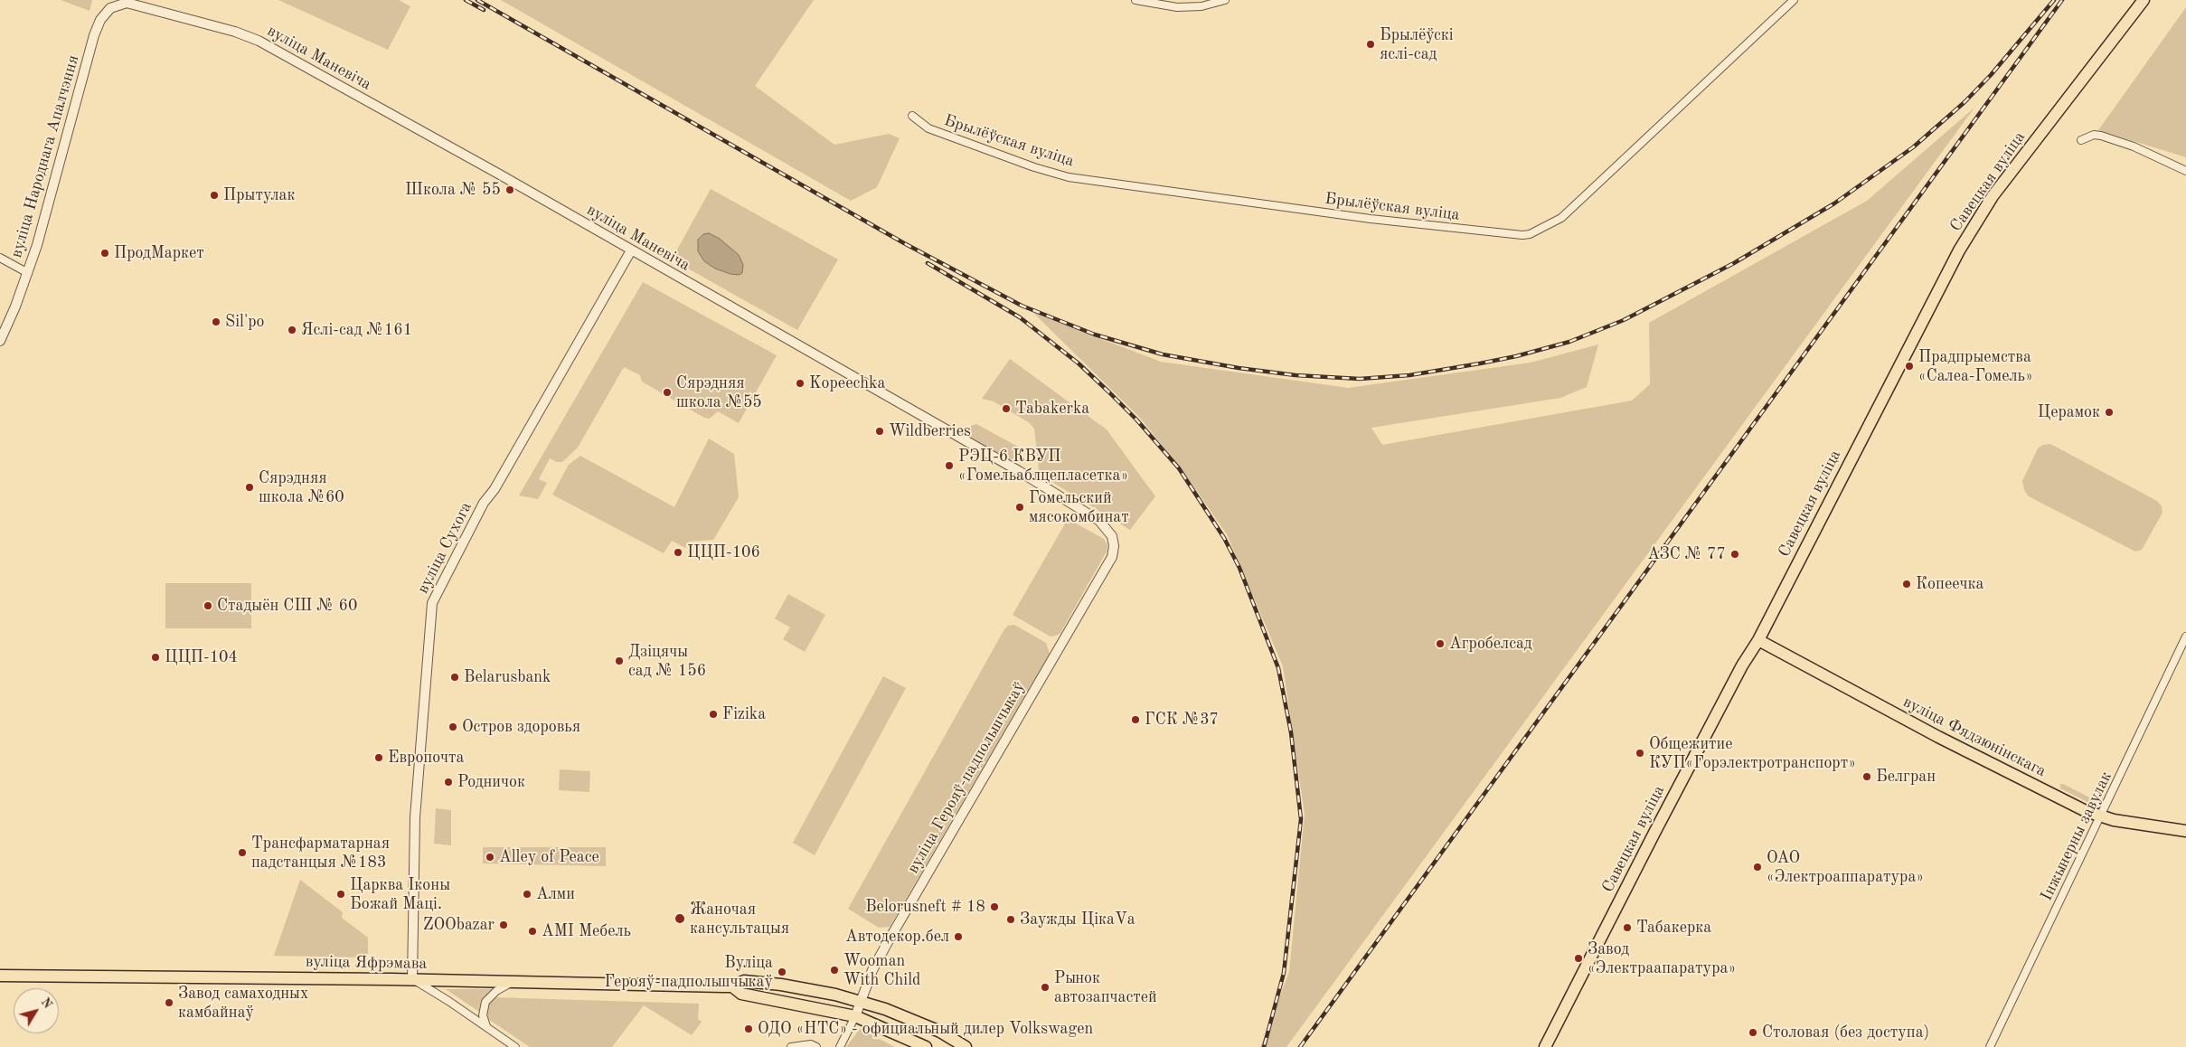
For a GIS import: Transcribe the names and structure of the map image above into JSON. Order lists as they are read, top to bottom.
{
  "streets": {
    "main road": ["Савецкая вуліца", "вуліца Фядзюнінскага", "вуліца Яфрэмава"],
    "street": [
      "вуліца Маневіча",
      "Брылёўская вуліца",
      "вуліца Народнага Апалчэння",
      "вуліца Сухога",
      "вуліца Герояў-падпольшчыкаў",
      "Інжынерны завулак"
    ]
  },
  "crossings": [
    ["вуліца Маневіча", "вуліца Народнага Апалчэння"],
    ["вуліца Маневіча", "вуліца Сухога"],
    ["вуліца Маневіча", "вуліца Герояў-падпольшчыкаў"],
    ["Савецкая вуліца", "вуліца Фядзюнінскага"],
    ["вуліца Сухога", "вуліца Яфрэмава"],
    ["вуліца Фядзюнінскага", "Інжынерны завулак"],
    ["вуліца Герояў-падпольшчыкаў", "вуліца Яфрэмава"]
  ],
  "places": [
    "Брылёўскі яслі-сад",
    "Школа № 55",
    "Прытулак",
    "ПродМаркет",
    "Sil'po",
    "Яслі-сад №161",
    "Прадпрыемства «Салеа-Гомель»",
    "Kopeechka",
    "Сярэдняя школа №55",
    "Tabakerka",
    "Церамок",
    "Wildberries",
    "РЭЦ-6 КВУП «Гомельаблцепласетка»",
    "Сярэдняя школа №60",
    "Гомельский мясокомбинат",
    "ЦЦП-106",
    "АЗС № 77",
    "Копеечка",
    "Стадыён СШ № 60",
    "Агробелсад",
    "ЦЦП-104",
    "Дзіцячы сад № 156",
    "Belarusbank",
    "Fizika",
    "ГСК №37",
    "Остров здоровья",
    "Общежитие КУП«Горэлектротранспорт»",
    "Европочта",
    "Белгран",
    "Родничок",
    "Трансфарматарная падстанцыя №183",
    "Alley of Peace",
    "ОАО «Электроаппаратура»",
    "Царква Іконы Божай Маці.",
    "Алми",
    "Belorusneft # 18",
    "Жаночая кансультацыя",
    "Заужды ЦікаVа",
    "ZOObazar",
    "Табакерка",
    "AMI Мебель",
    "Автодекор.бел",
    "Завод «Электраапаратура»",
    "Wooman With Child",
    "Вуліца Герояў-падпольшчыкаў",
    "Рынок автозапчастей",
    "Завод самаходных камбайнаў",
    "ОДО «НТС» - официальный дилер Volkswagen",
    "Столовая (без доступа)"
  ],
  "north": "top right"
}
